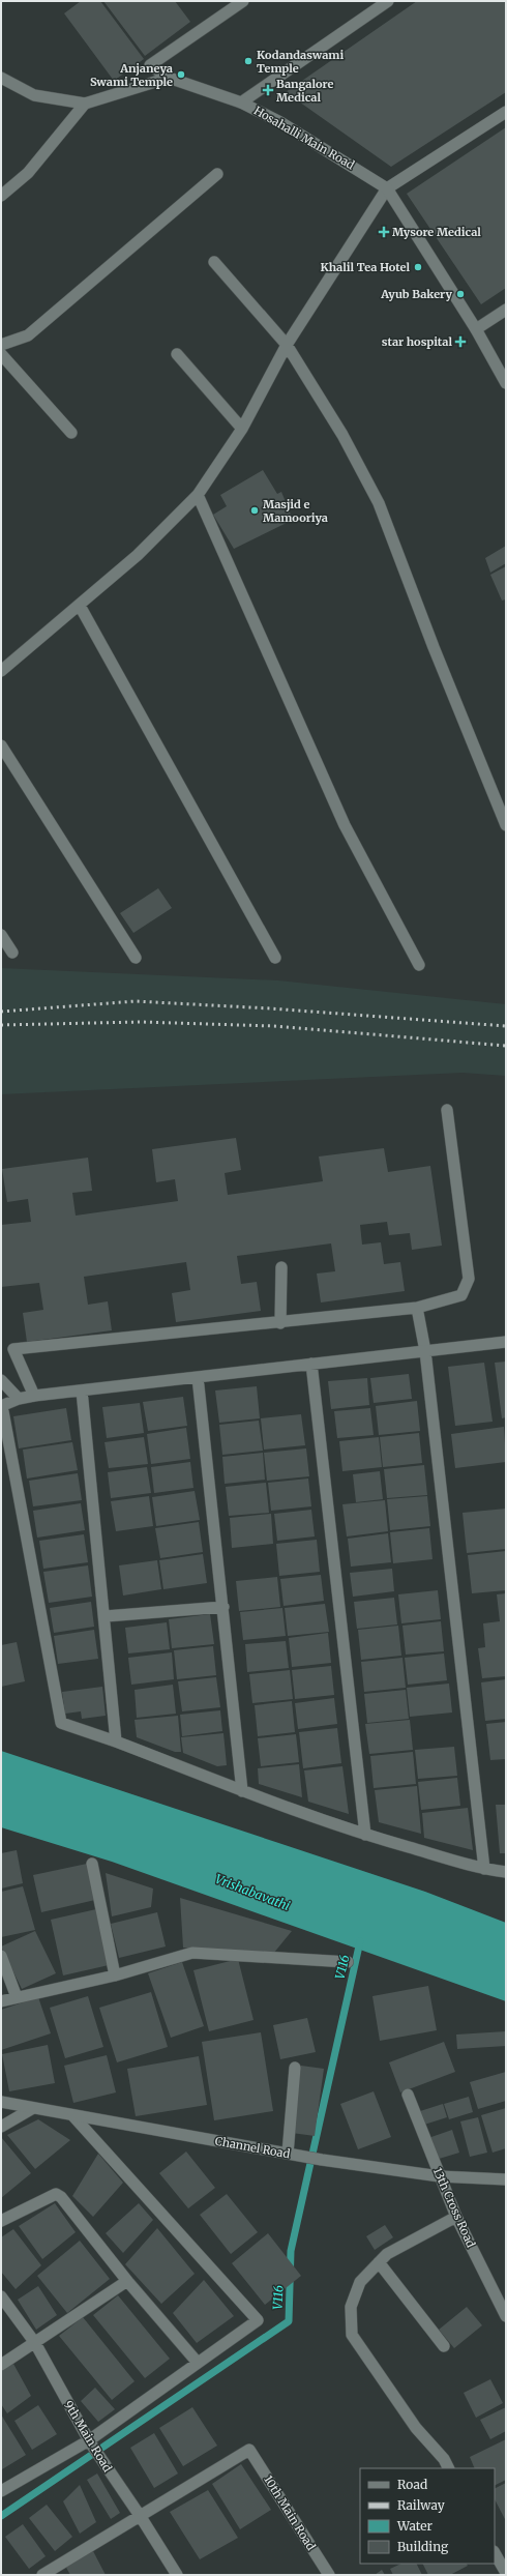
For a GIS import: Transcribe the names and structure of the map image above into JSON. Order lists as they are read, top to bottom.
{
  "streets": {
    "street": [
      "Hosahalli Main Road",
      "Channel Road",
      "13th Cross Road",
      "9th Main Road",
      "10th Main Road"
    ]
  },
  "crossings": [
    ["Channel Road", "13th Cross Road"],
    ["9th Main Road", "10th Main Road"]
  ],
  "water": ["Vrishabavathi", "V116"],
  "places": {
    "other": [
      "Kodandaswami Temple",
      "Anjaneya Swami Temple",
      "Khalil Tea Hotel",
      "Ayub Bakery",
      "Masjid e Mamooriya"
    ],
    "health": ["Bangalore Medical", "Mysore Medical", "star hospital"]
  },
  "legend": [
    "Road",
    "Railway",
    "Water",
    "Building"
  ]
}
